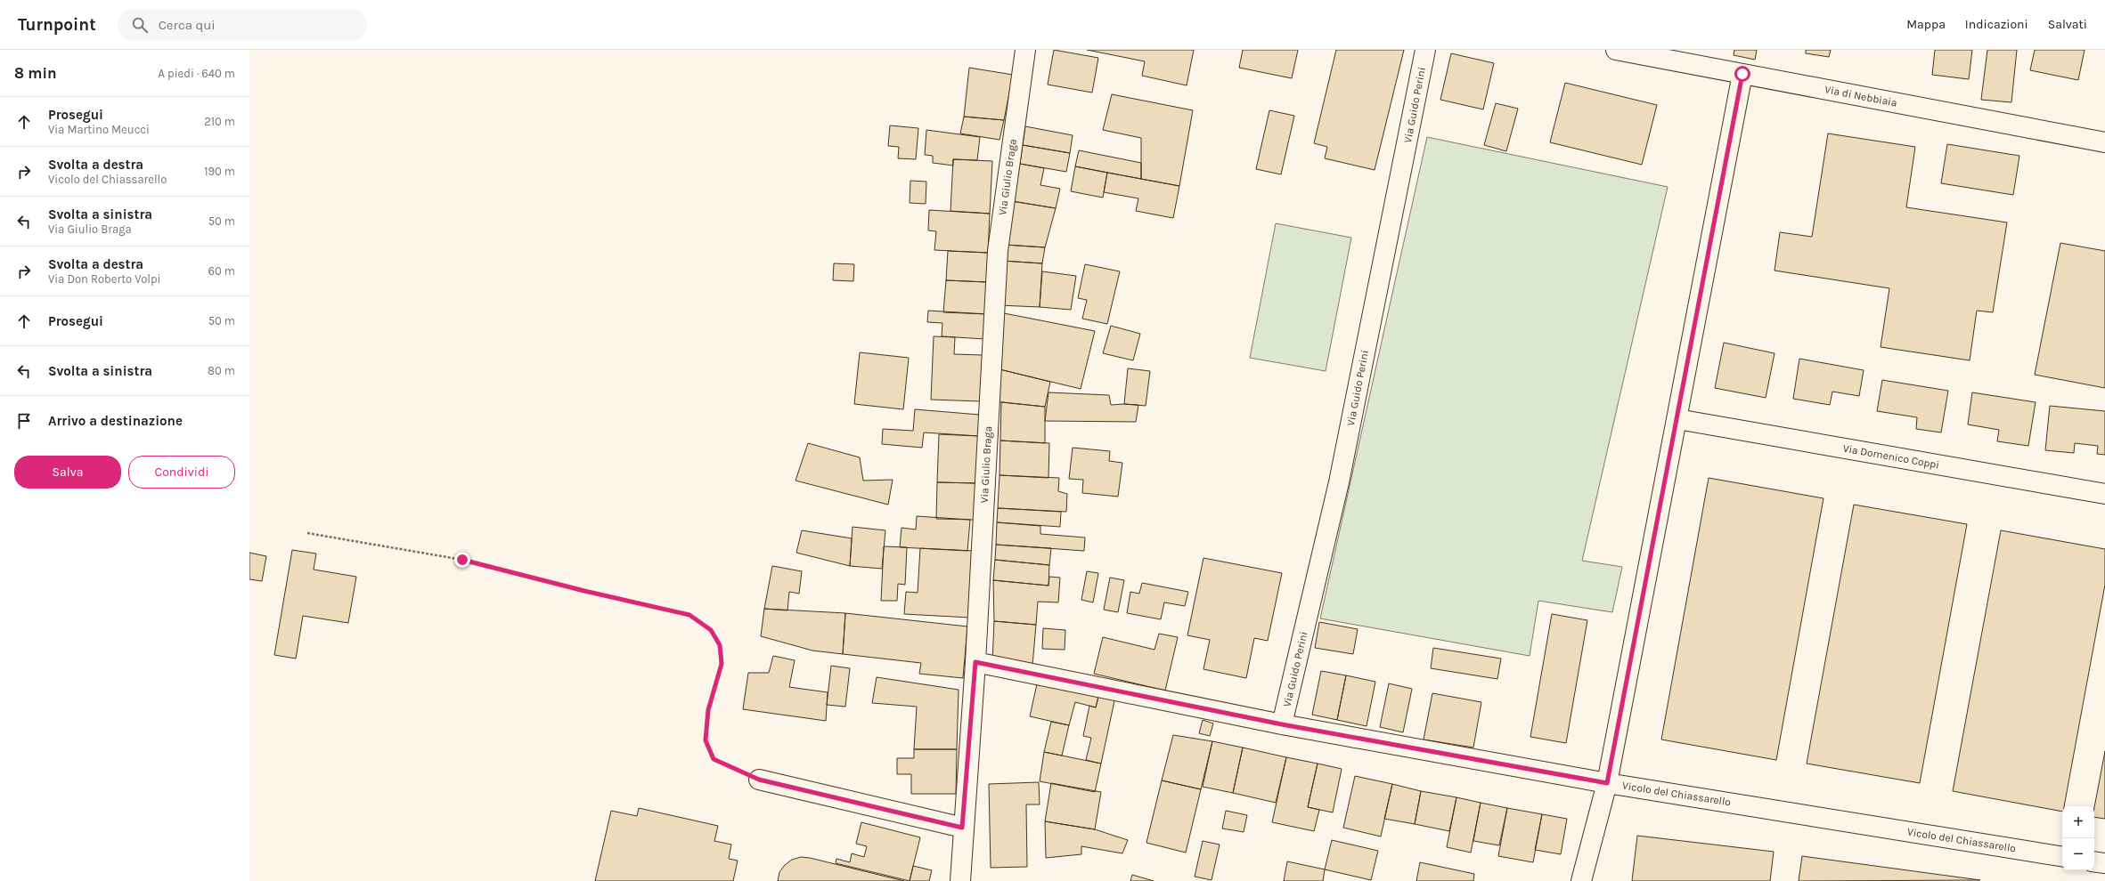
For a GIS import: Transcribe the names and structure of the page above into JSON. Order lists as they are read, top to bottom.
{
  "streets": {
    "street": [
      "Via di Nebbiaia",
      "Via Guido Perini",
      "Via Giulio Braga",
      "Via Domenico Coppi",
      "Vicolo del Chiassarello"
    ]
  },
  "crossings": [
    ["Via Guido Perini", "Vicolo del Chiassarello"],
    ["Via Giulio Braga", "Vicolo del Chiassarello"]
  ],
  "page": {
    "header": "Turnpoint",
    "search": "Cerca qui",
    "nav": ["Mappa", "Indicazioni", "Salvati"],
    "heading": ["8 min", "A piedi · 640 m"],
    "list": [
      ["Prosegui", "Via Martino Meucci", "210 m"],
      ["Svolta a destra", "Vicolo del Chiassarello", "190 m"],
      ["Svolta a sinistra", "Via Giulio Braga", "50 m"],
      ["Svolta a destra", "Via Don Roberto Volpi", "60 m"],
      ["Prosegui", "50 m"],
      ["Svolta a sinistra", "80 m"],
      "Arrivo a destinazione"
    ],
    "buttons": ["Salva", "Condividi"],
    "map_buttons": ["+", "−"]
  }
}
